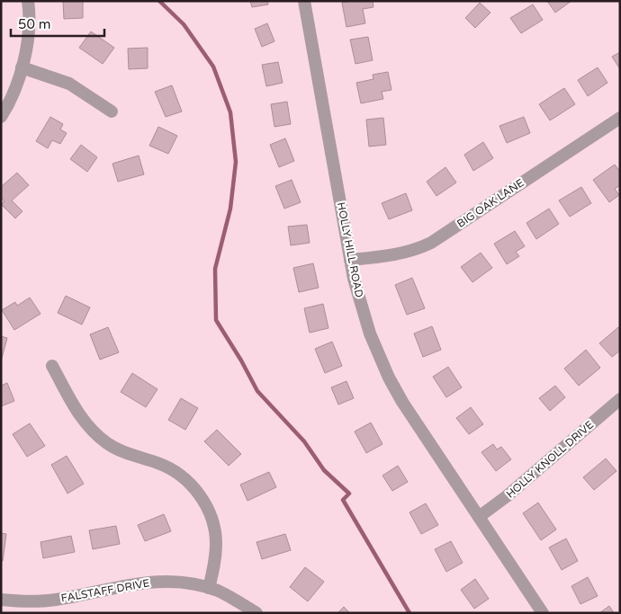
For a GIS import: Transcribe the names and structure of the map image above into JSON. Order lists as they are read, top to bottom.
{
  "streets": {
    "street": [
      "BIG OAK LANE",
      "HOLLY HILL ROAD",
      "HOLLY KNOLL DRIVE",
      "FALSTAFF DRIVE"
    ]
  },
  "crossings": [
    ["BIG OAK LANE", "HOLLY HILL ROAD"],
    ["HOLLY HILL ROAD", "HOLLY KNOLL DRIVE"]
  ],
  "scale_bar": "50 m"
}
